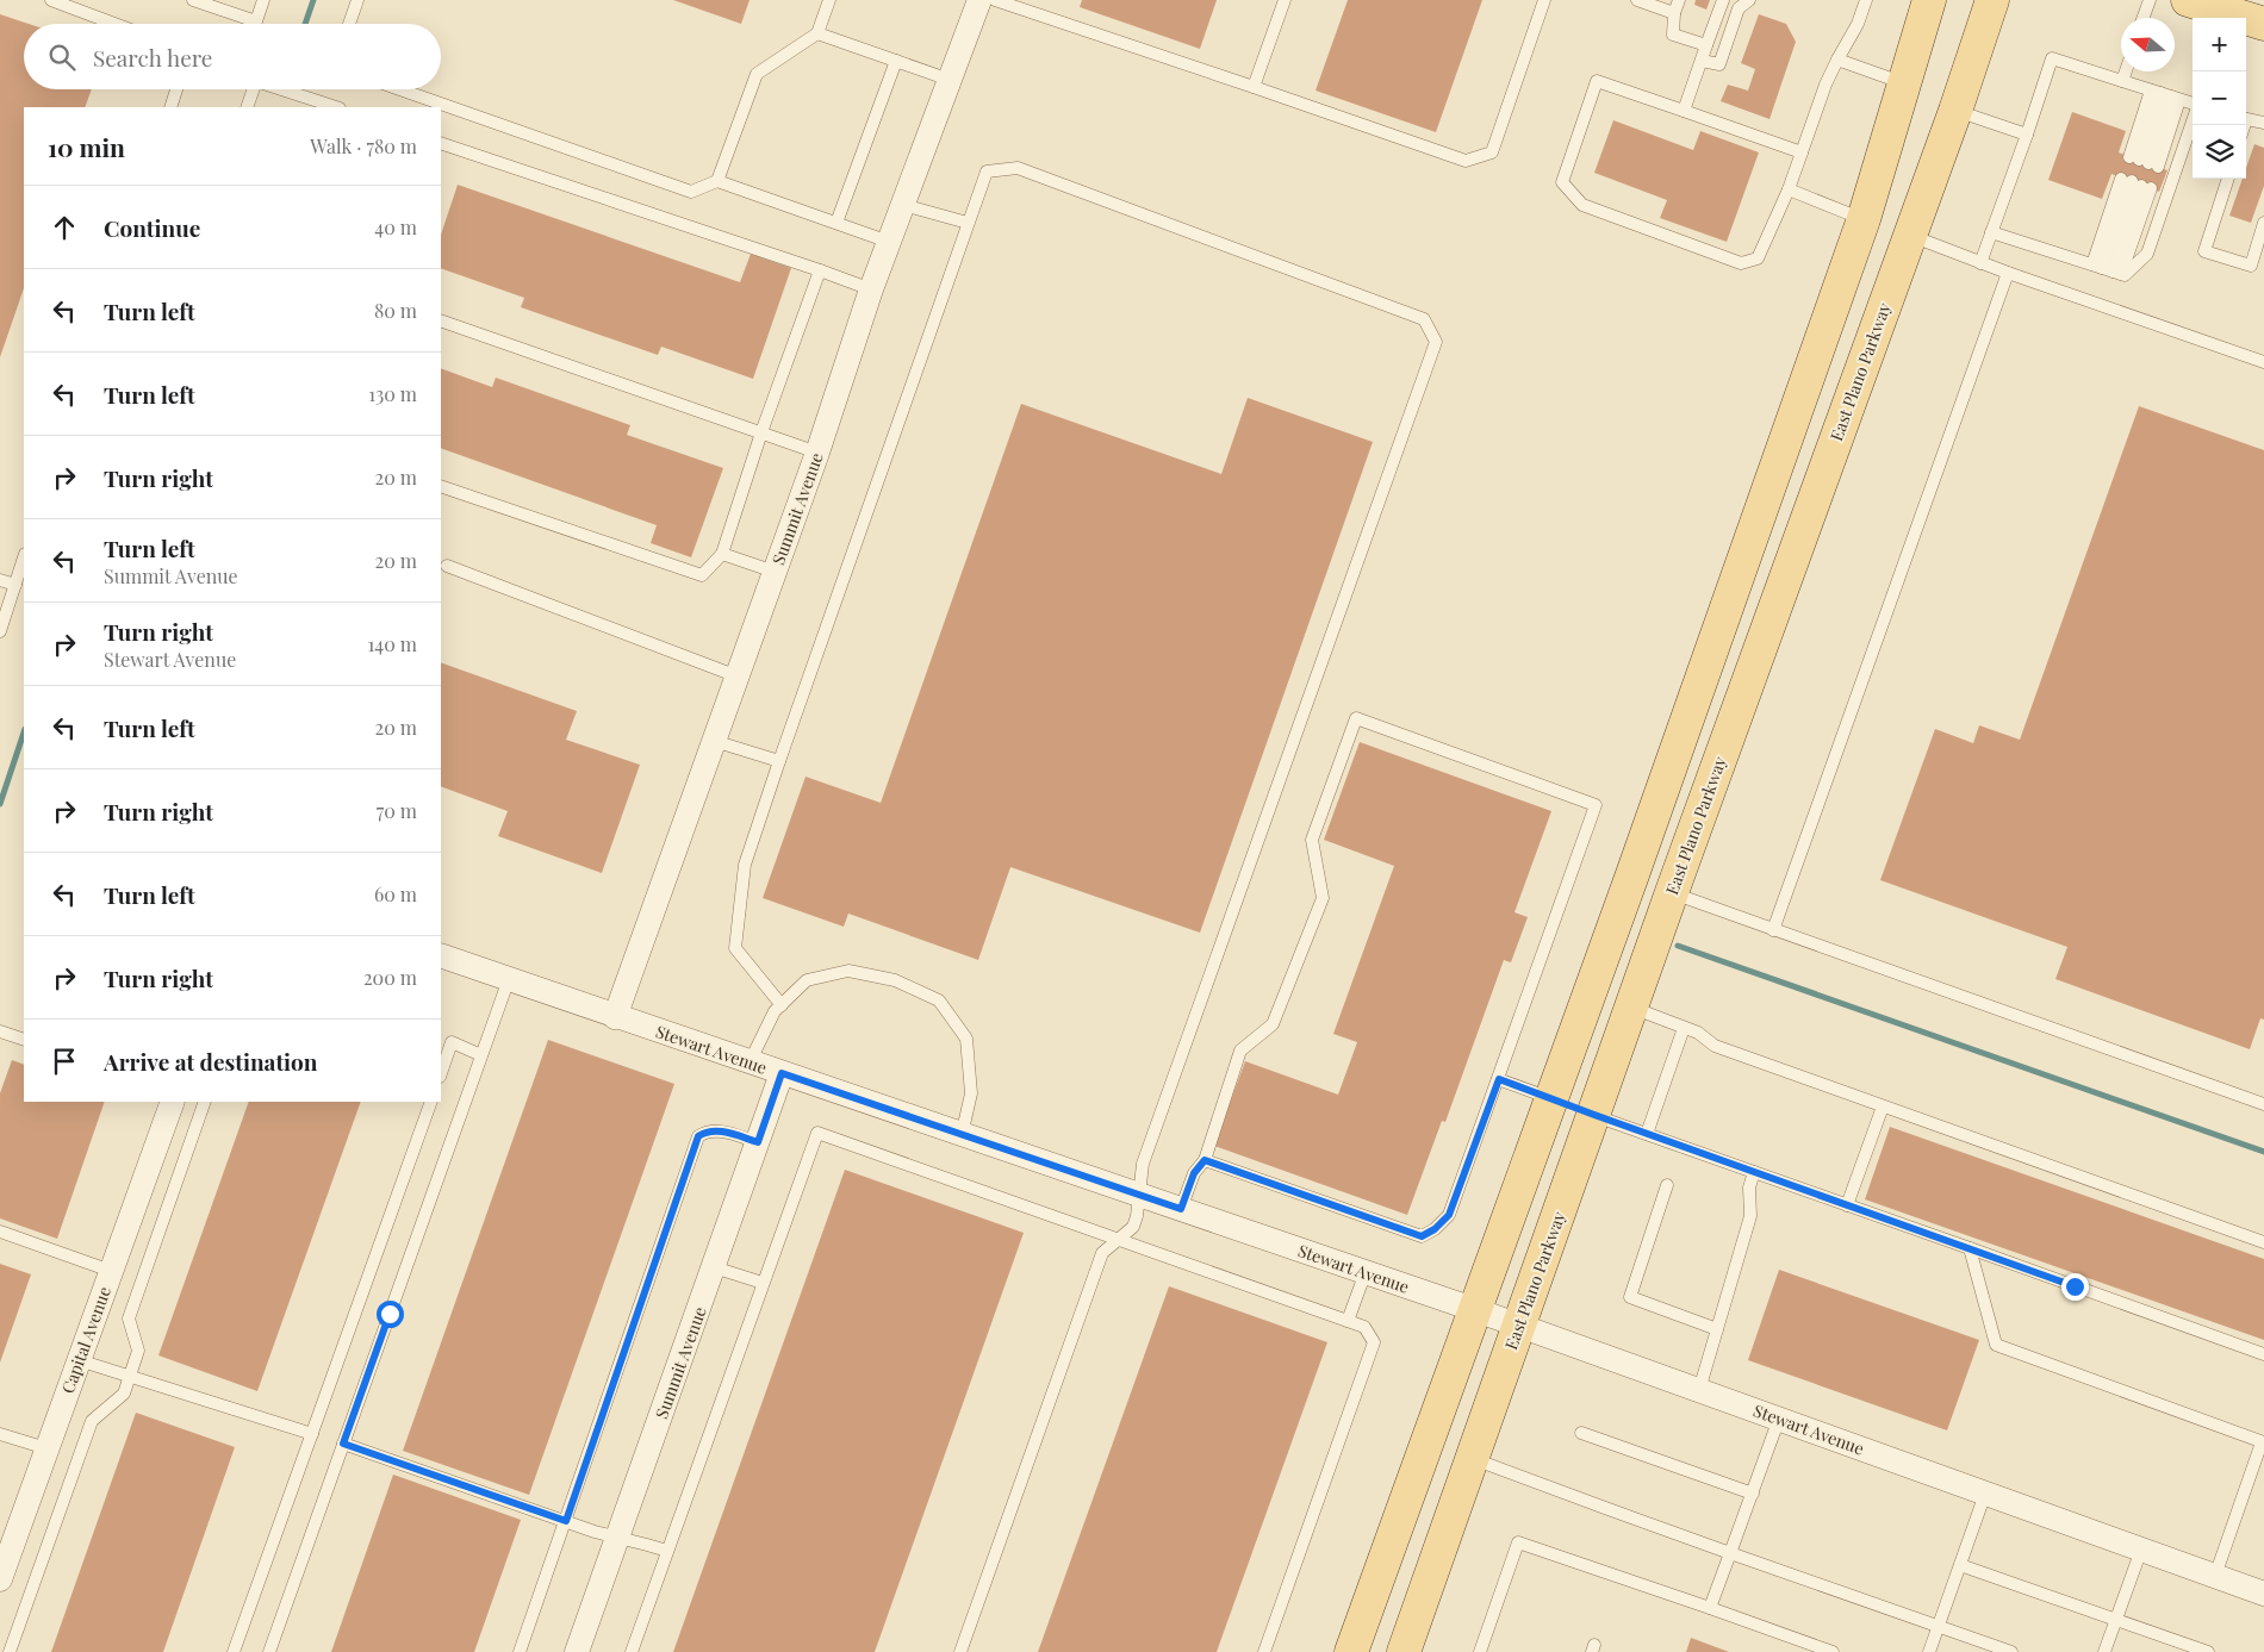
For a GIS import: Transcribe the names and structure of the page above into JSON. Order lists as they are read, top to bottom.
{
  "streets": {
    "main road": ["East Plano Parkway"],
    "street": ["Summit Avenue", "Stewart Avenue", "Capital Avenue"]
  },
  "crossings": [
    ["East Plano Parkway", "Stewart Avenue"],
    ["Summit Avenue", "Stewart Avenue"]
  ],
  "north": "left",
  "page": {
    "map_buttons": ["+", "−"],
    "search": "Search here",
    "heading": ["10 min", "Walk · 780 m"],
    "list": [
      ["Continue", "40 m"],
      ["Turn left", "80 m"],
      ["Turn left", "130 m"],
      ["Turn right", "20 m"],
      ["Turn left", "Summit Avenue", "20 m"],
      ["Turn right", "Stewart Avenue", "140 m"],
      ["Turn left", "20 m"],
      ["Turn right", "70 m"],
      ["Turn left", "60 m"],
      ["Turn right", "200 m"],
      "Arrive at destination"
    ]
  }
}
